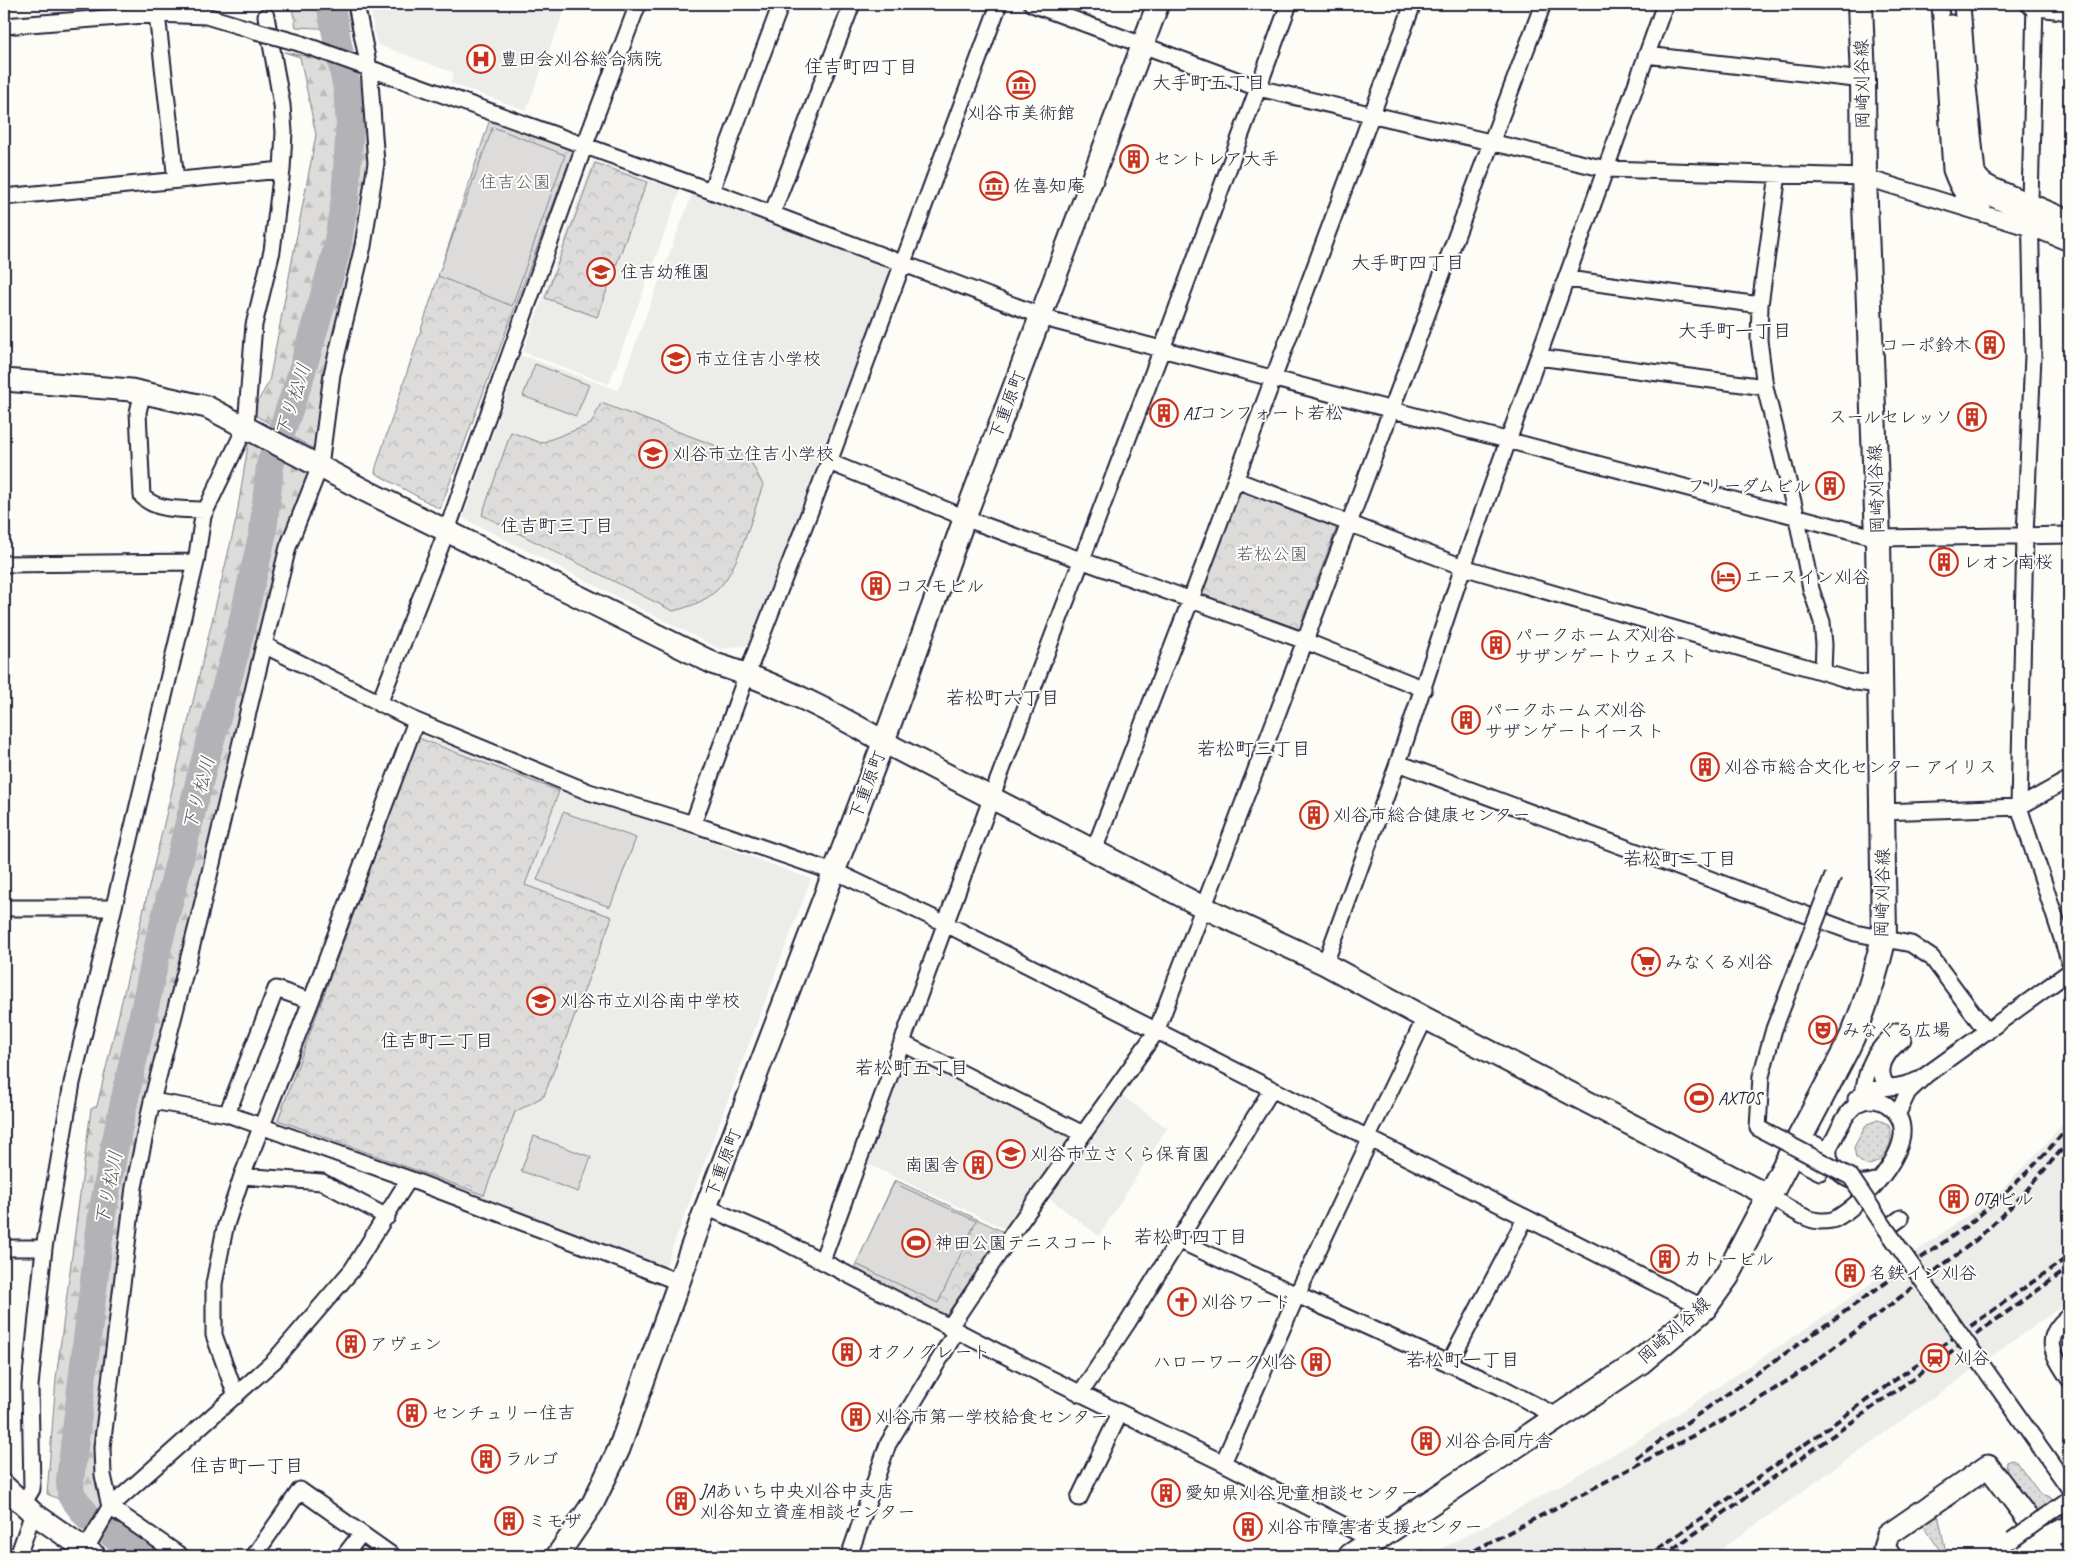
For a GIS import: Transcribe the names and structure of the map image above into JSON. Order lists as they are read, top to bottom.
{
  "streets": {
    "main road": ["岡崎刈谷線"],
    "street": ["下重原町"]
  },
  "districts": [
    "住吉町四丁目",
    "大手町五丁目",
    "大手町四丁目",
    "大手町一丁目",
    "住吉町三丁目",
    "若松町六丁目",
    "若松町三丁目",
    "若松町二丁目",
    "住吉町二丁目",
    "若松町五丁目",
    "若松町四丁目",
    "若松町一丁目",
    "住吉町一丁目"
  ],
  "water": ["下り松川"],
  "parks": ["住吉公園", "若松公園"],
  "places": {
    "hospital": ["豊田会刈谷総合病院"],
    "museum": ["刈谷市美術館", "佐喜知庵"],
    "building": [
      "セントレア大手",
      "コーポ鈴木",
      "AIコンフォート若松",
      "スールセレッソ",
      "フリーダムビル",
      "レオン南桜",
      "コスモビル",
      "パークホームズ刈谷 サザンゲートウェスト",
      "パークホームズ刈谷 サザンゲートイースト",
      "刈谷市総合文化センター アイリス",
      "刈谷市総合健康センター",
      "南園舎",
      "OTAビル",
      "カトービル",
      "名鉄イン刈谷",
      "アヴェン",
      "オクノグレート",
      "ハローワーク刈谷",
      "センチュリー住吉",
      "刈谷市第一学校給食センター",
      "刈谷合同庁舎",
      "ラルゴ",
      "愛知県刈谷児童相談センター",
      "JAあいち中央刈谷中支店 刈谷知立資産相談センター",
      "ミモザ",
      "刈谷市障害者支援センター"
    ],
    "school or university": [
      "住吉幼稚園",
      "市立住吉小学校",
      "刈谷市立住吉小学校",
      "刈谷市立刈谷南中学校",
      "刈谷市立さくら保育園"
    ],
    "hotel": ["エースイン刈谷"],
    "supermarket": ["みなくる刈谷"],
    "theatre": ["みなくる広場"],
    "sports": ["AXTOS", "神田公園テニスコート"],
    "church": ["刈谷ワード"],
    "station": ["刈谷"]
  }
}
